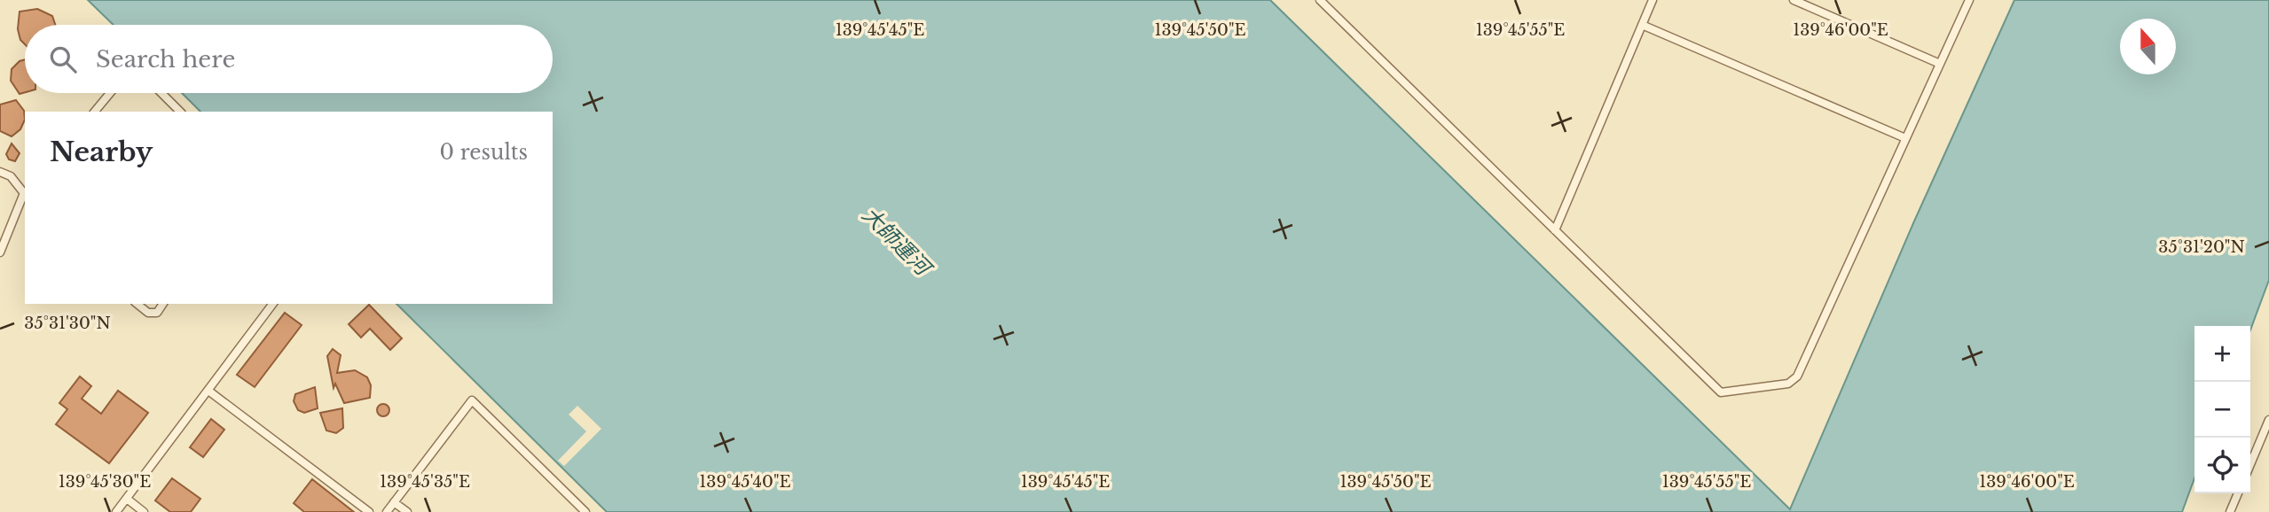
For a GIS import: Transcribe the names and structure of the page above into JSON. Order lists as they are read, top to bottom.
{
  "water": ["大師運河"],
  "north": "top",
  "page": {
    "search": "Search here",
    "heading": ["Nearby", "0 results"],
    "map_buttons": ["+", "−"]
  },
  "coordinates": [
    "139°45'45\"E",
    "139°45'50\"E",
    "139°46'00\"E",
    "139°45'55\"E",
    "35°31'20\"N",
    "35°31'30\"N",
    "139°45'30\"E",
    "139°45'35\"E",
    "139°45'40\"E"
  ]
}
